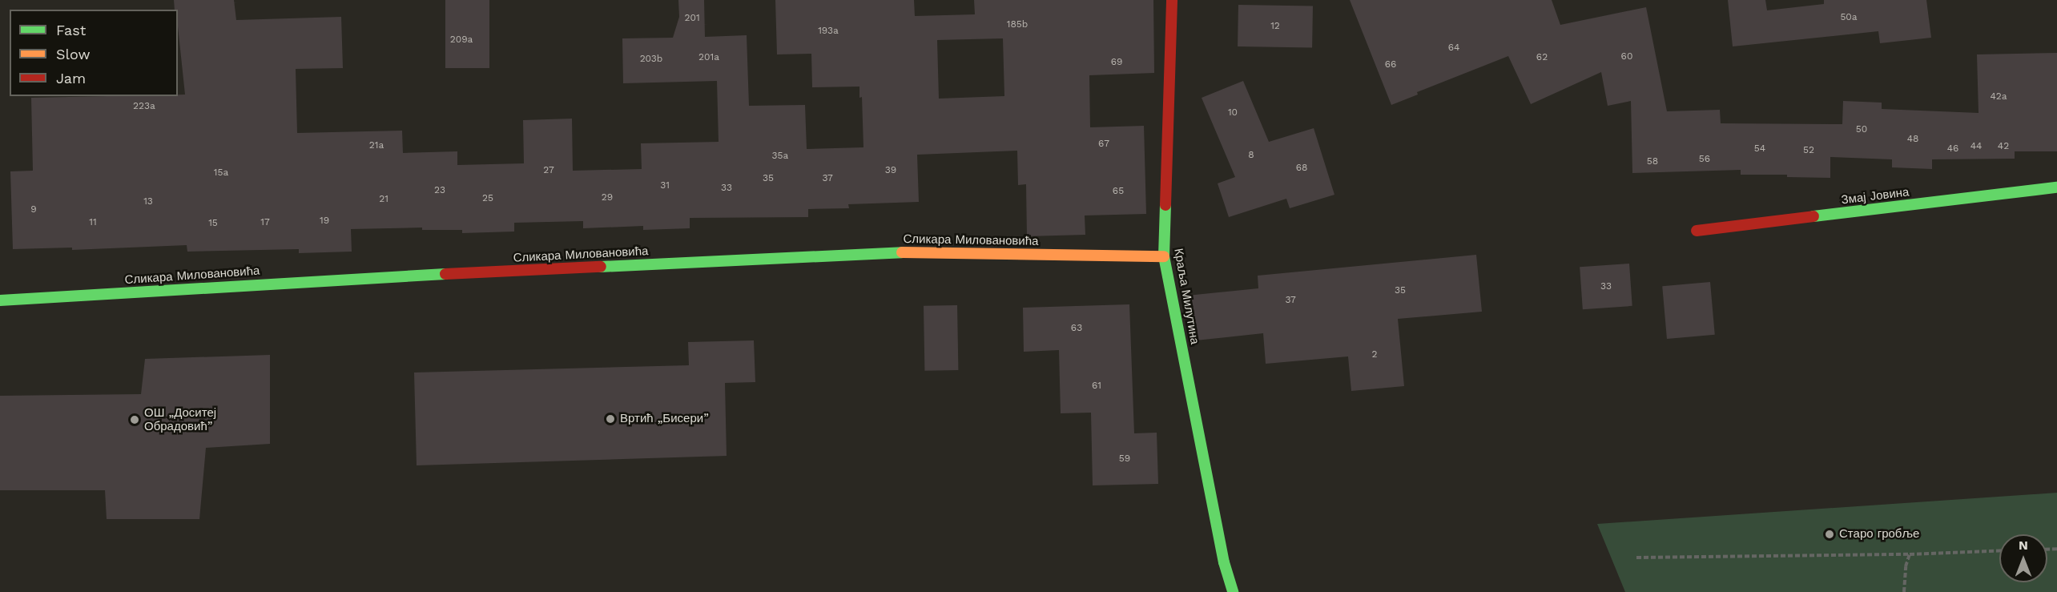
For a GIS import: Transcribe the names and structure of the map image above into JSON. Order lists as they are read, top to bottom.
{
  "streets": {
    "street": ["Змај Јовина", "Сликара Миловановића", "Краља Милутина"]
  },
  "crossings": [
    ["Сликара Миловановића", "Краља Милутина"]
  ],
  "places": ["Вртић „Бисери”", "ОШ „Доситеј Обрадовић”", "Старо гробље"],
  "house_numbers": [
    "50a",
    "201",
    "185b",
    "12",
    "193a",
    "209a",
    "64",
    "60",
    "201a",
    "62",
    "203b",
    "69",
    "66",
    "42a",
    "223a",
    "10",
    "50",
    "48",
    "67",
    "21a",
    "44",
    "42",
    "54",
    "46",
    "52",
    "8",
    "35a",
    "56",
    "58",
    "68",
    "27",
    "39",
    "15a",
    "35",
    "37",
    "31",
    "33",
    "23",
    "65",
    "29",
    "25",
    "21",
    "13",
    "9",
    "19",
    "11",
    "17",
    "15",
    "33",
    "35",
    "37",
    "63",
    "2",
    "61",
    "59"
  ],
  "legend": ["Fast", "Slow", "Jam"],
  "north": "top"
}
